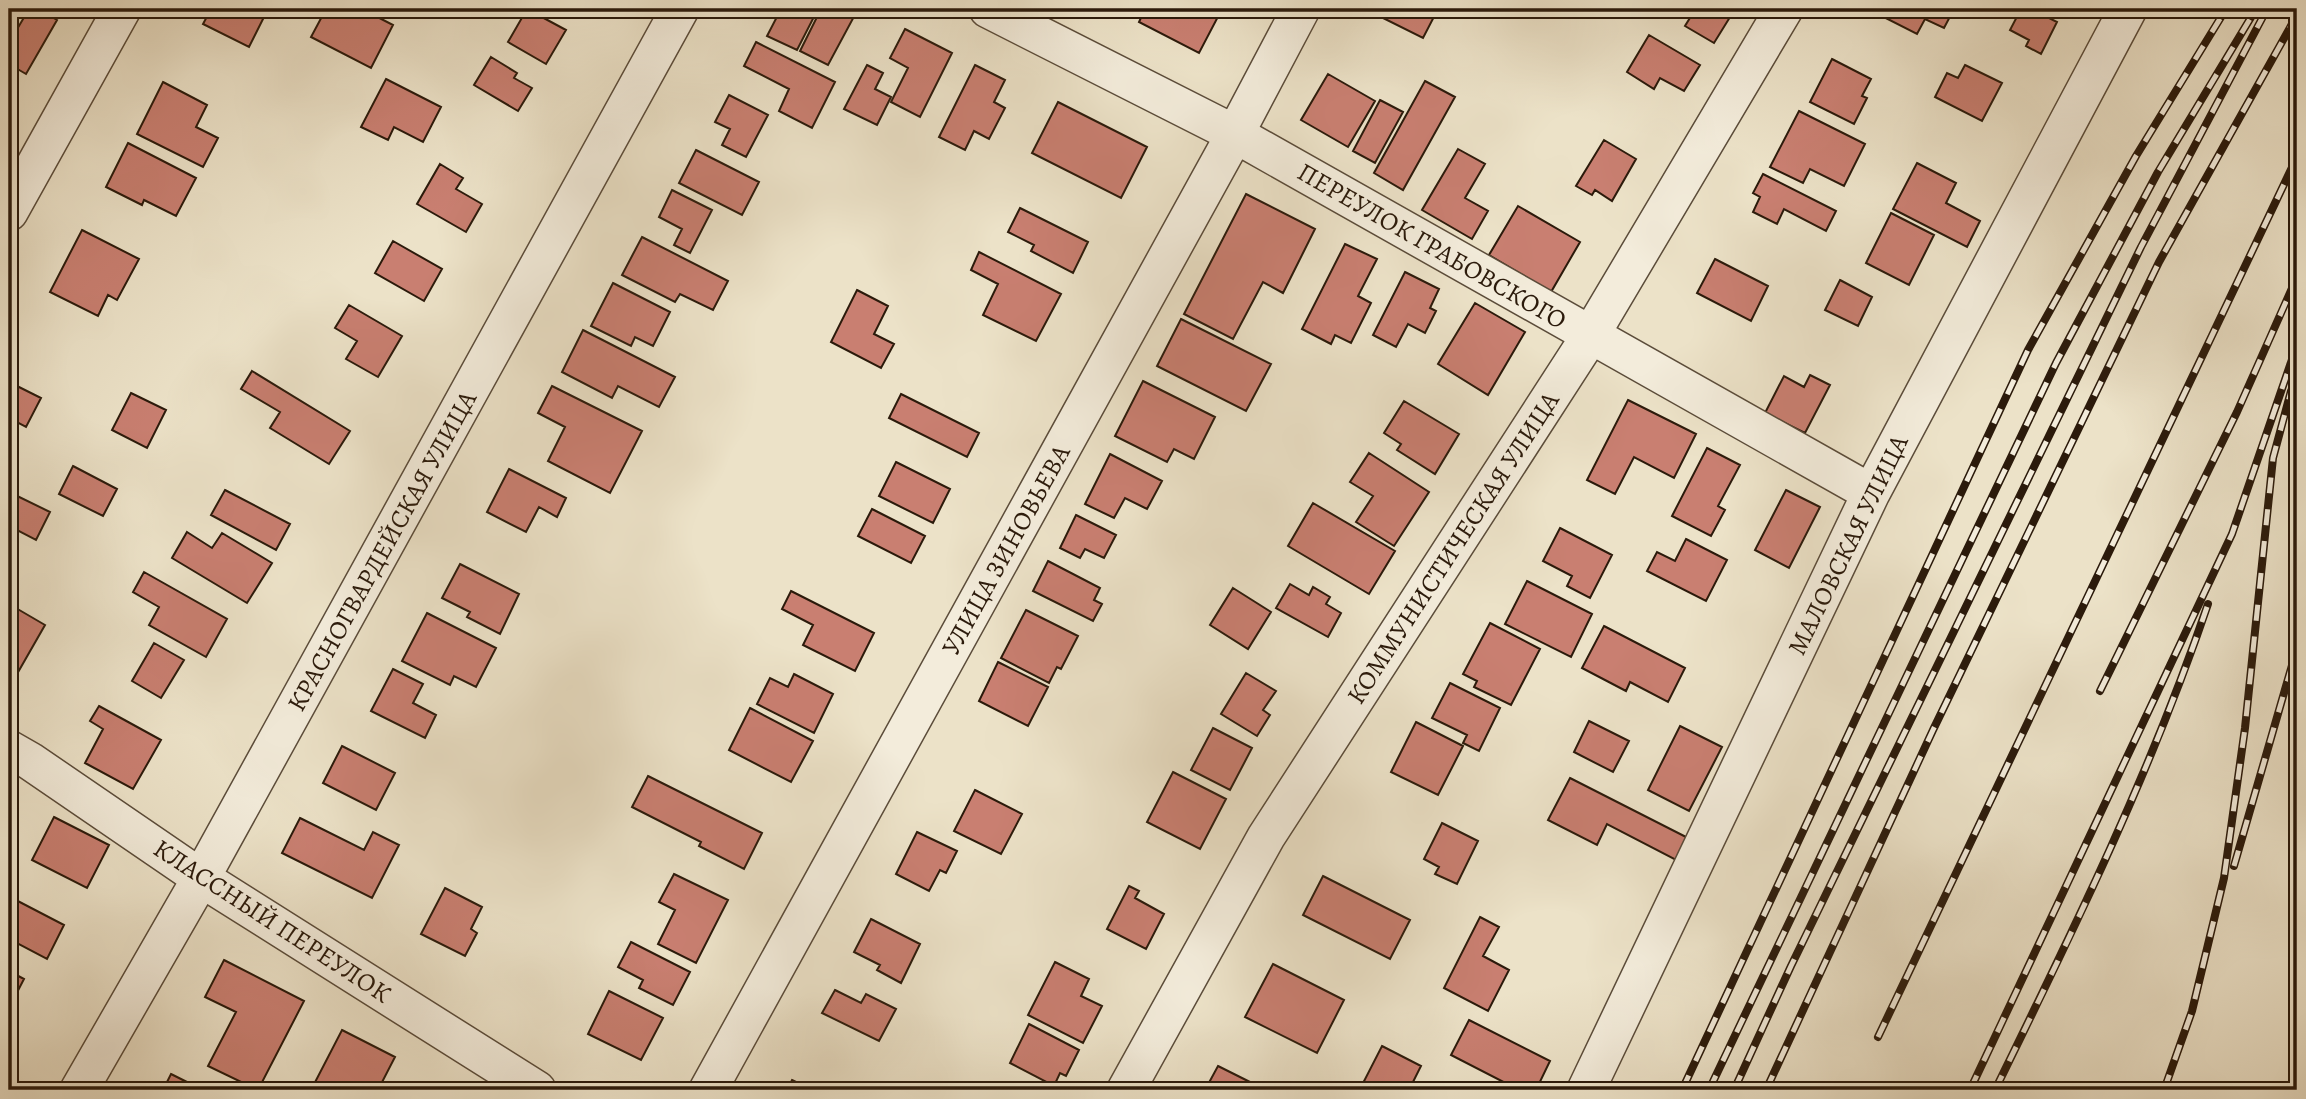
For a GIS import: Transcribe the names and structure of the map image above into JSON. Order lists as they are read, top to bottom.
{
  "streets": {
    "street": [
      "ПЕРЕУЛОК ГРАБОВСКОГО",
      "МАЛОВСКАЯ УЛИЦА",
      "КОММУНИСТИЧЕСКАЯ УЛИЦА",
      "УЛИЦА ЗИНОВЬЕВА",
      "КРАСНОГВАРДЕЙСКАЯ УЛИЦА",
      "КЛАССНЫЙ ПЕРЕУЛОК"
    ]
  },
  "crossings": [
    ["ПЕРЕУЛОК ГРАБОВСКОГО", "МАЛОВСКАЯ УЛИЦА"],
    ["ПЕРЕУЛОК ГРАБОВСКОГО", "КОММУНИСТИЧЕСКАЯ УЛИЦА"],
    ["ПЕРЕУЛОК ГРАБОВСКОГО", "УЛИЦА ЗИНОВЬЕВА"],
    ["КРАСНОГВАРДЕЙСКАЯ УЛИЦА", "КЛАССНЫЙ ПЕРЕУЛОК"]
  ]
}
